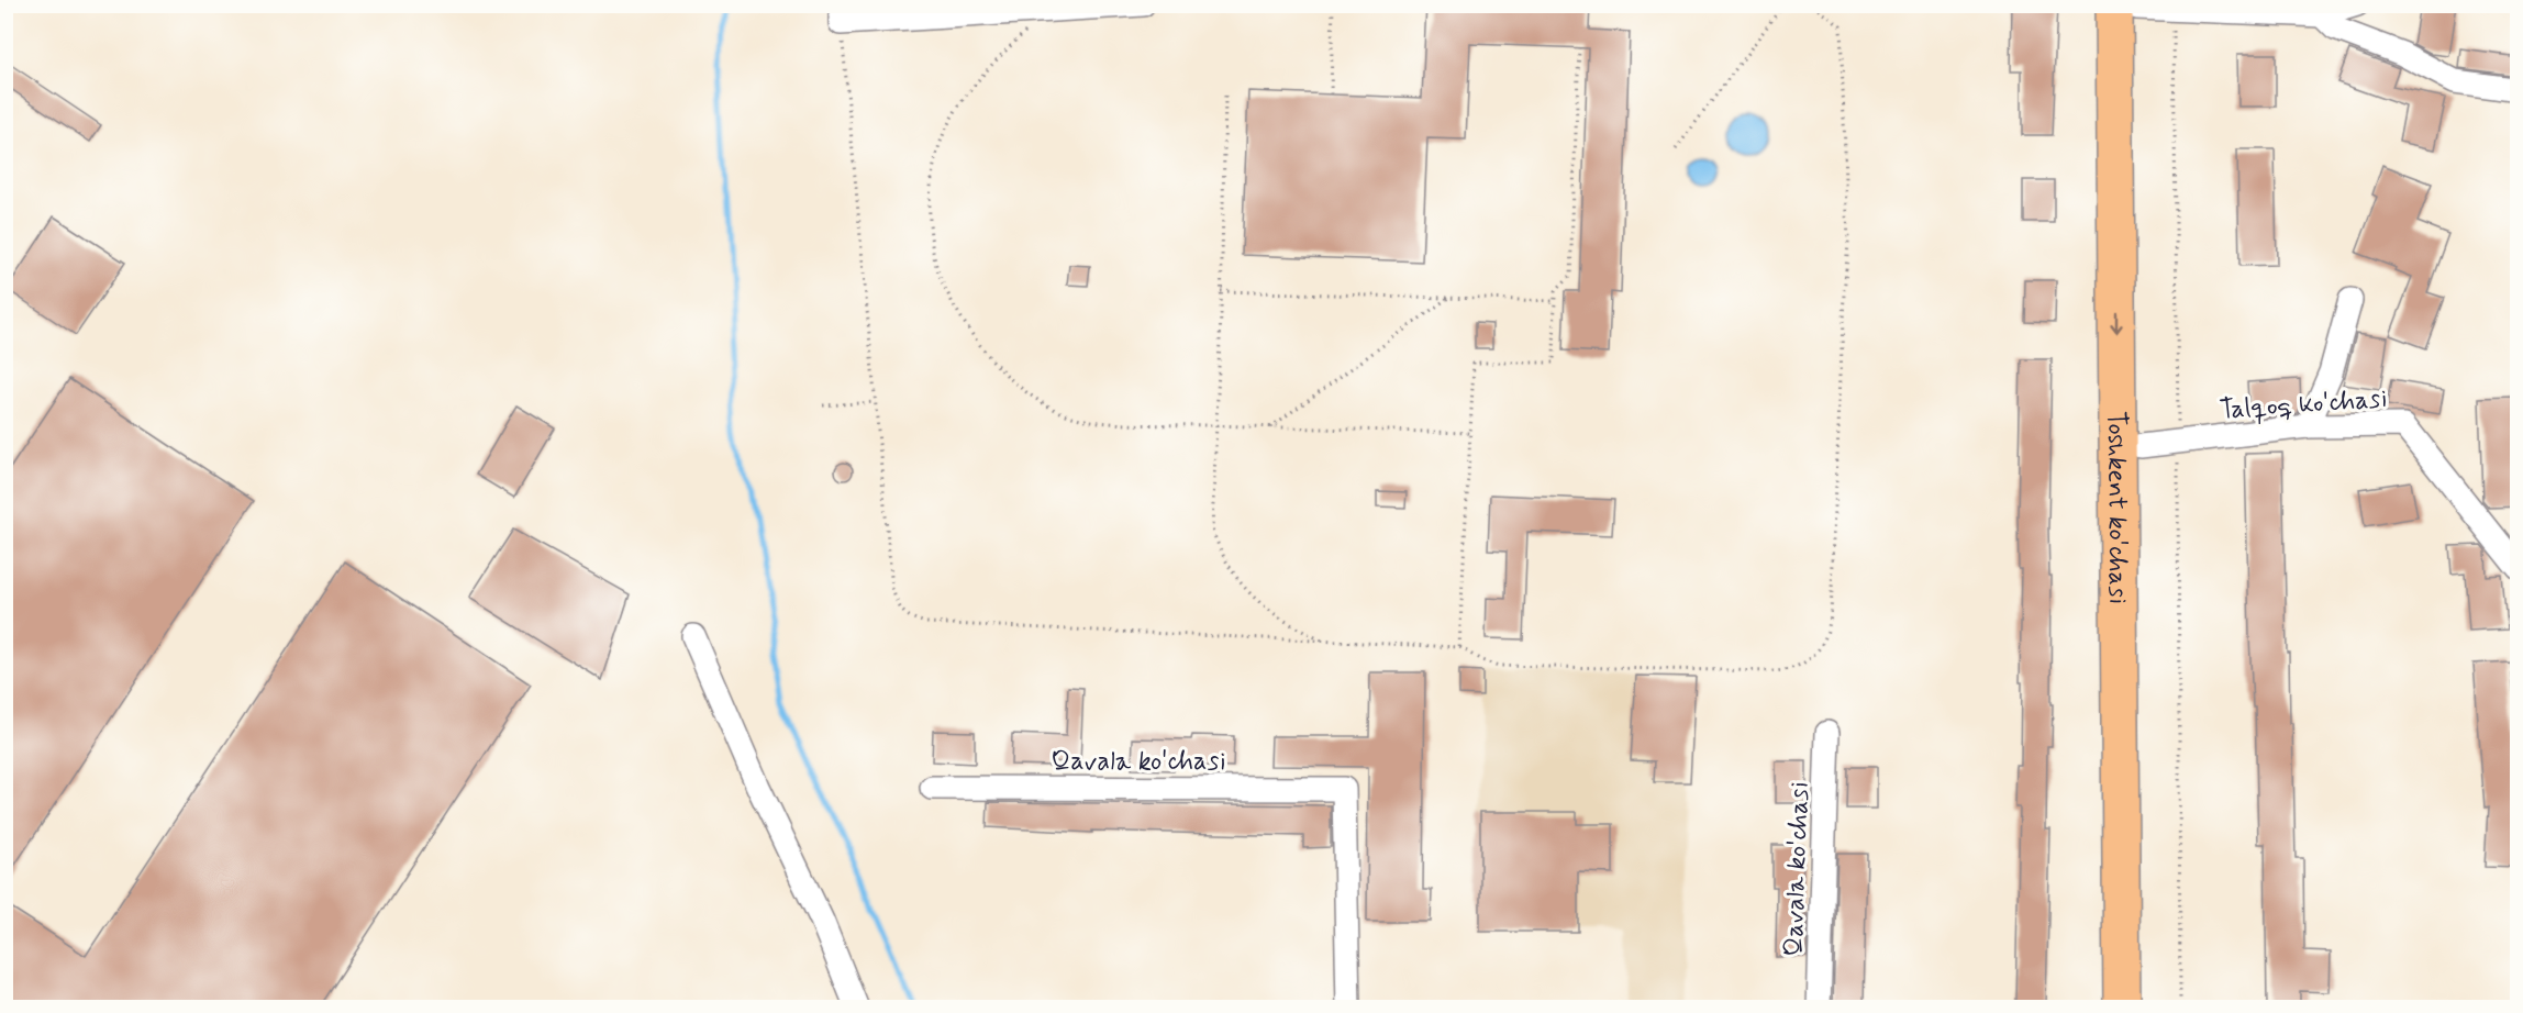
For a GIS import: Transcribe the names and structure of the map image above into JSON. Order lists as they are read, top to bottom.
{
  "streets": {
    "highway": ["Toshkent ko'chasi"],
    "street": ["Talqoq ko'chasi", "Qavala ko'chasi"]
  },
  "crossings": [
    ["Talqoq ko'chasi", "Toshkent ko'chasi"]
  ]
}
